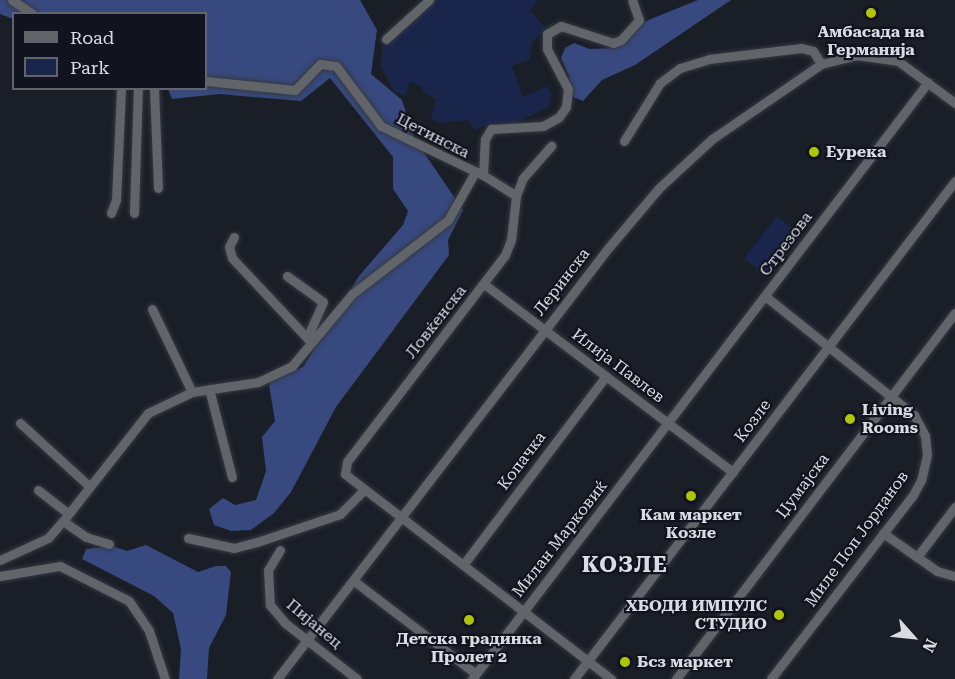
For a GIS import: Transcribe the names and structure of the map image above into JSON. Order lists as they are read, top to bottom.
{
  "streets": {
    "street": [
      "Цетинска",
      "Стрезова",
      "Леринска",
      "Ловќенска",
      "Илија Павлев",
      "Козле",
      "Копачка",
      "Џумајска",
      "Милан Марковиќ",
      "Миле Поп Јорданов",
      "Пијанец"
    ]
  },
  "crossings": [
    ["Стрезова", "Леринска"],
    ["Стрезова", "Илија Павлев"],
    ["Стрезова", "Милан Марковиќ"],
    ["Стрезова", "Миле Поп Јорданов"],
    ["Леринска", "Ловќенска"],
    ["Леринска", "Илија Павлев"],
    ["Леринска", "Милан Марковиќ"],
    ["Леринска", "Пијанец"],
    ["Ловќенска", "Илија Павлев"],
    ["Ловќенска", "Козле"],
    ["Ловќенска", "Копачка"],
    ["Ловќенска", "Милан Марковиќ"],
    ["Илија Павлев", "Козле"],
    ["Илија Павлев", "Копачка"],
    ["Илија Павлев", "Милан Марковиќ"],
    ["Козле", "Миле Поп Јорданов"],
    ["Џумајска", "Миле Поп Јорданов"]
  ],
  "districts": ["КОЗЛЕ"],
  "places": [
    "Амбасада на Германија",
    "Еурека",
    "Living Rooms",
    "Кам маркет Козле",
    "ХБОДИ ИМПУЛС СТУДИО",
    "Детска градинка Пролет 2",
    "Бсз маркет"
  ],
  "legend": ["Road", "Park"],
  "north": "bottom right"
}
